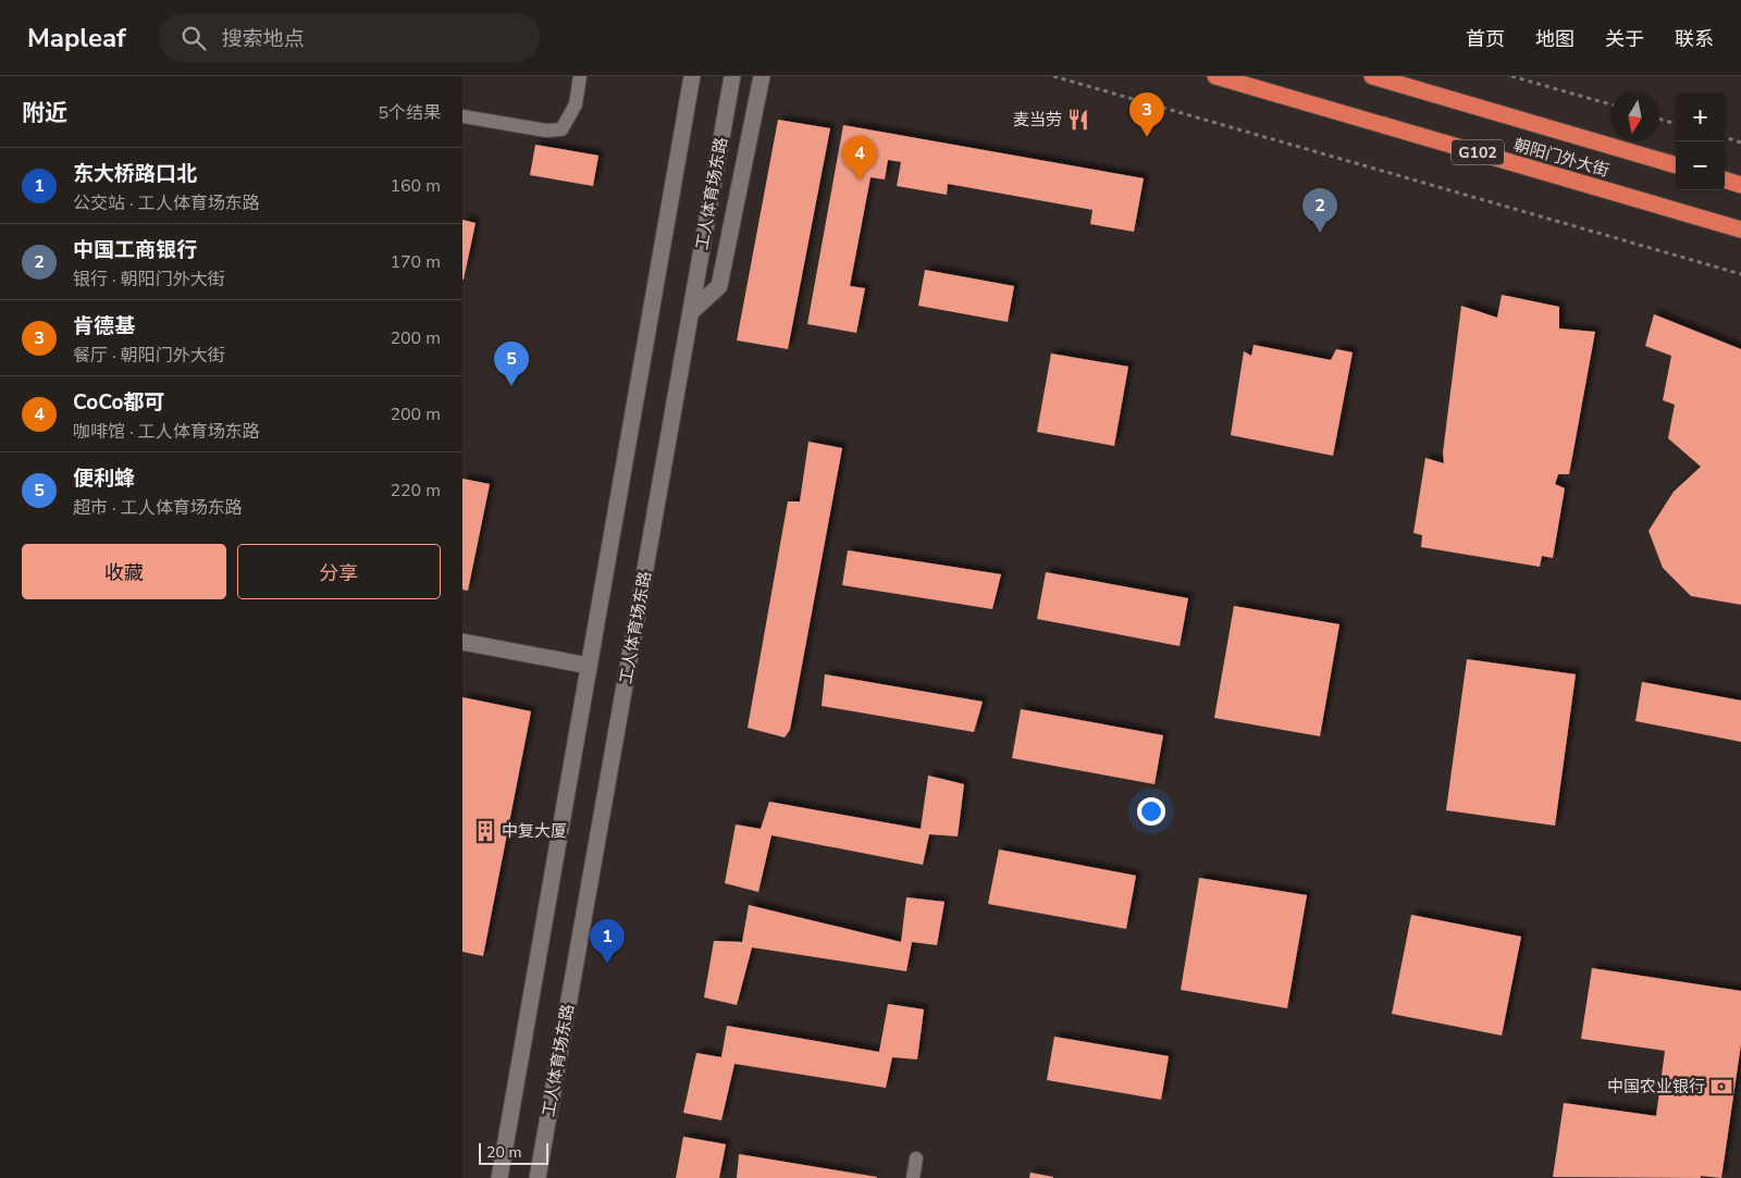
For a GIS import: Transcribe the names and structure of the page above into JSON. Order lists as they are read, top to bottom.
{
  "streets": {
    "highway": ["G102", "朝阳门外大街"],
    "main road": ["工人体育场东路"]
  },
  "places": {
    "restaurant": ["麦当劳"],
    "building": ["中复大厦"],
    "bank": ["中国农业银行"]
  },
  "scale_bar": "20 m",
  "north": "bottom",
  "page": {
    "header": "Mapleaf",
    "search": "搜索地点",
    "nav": [
      "首页",
      "地图",
      "关于",
      "联系"
    ],
    "heading": ["附近", "5个结果"],
    "map_buttons": ["+", "−"],
    "pins": [
      "3",
      "4",
      "2",
      "5",
      "1"
    ],
    "list": [
      {
        "mark": "1",
        "name": "东大桥路口北",
        "note": "公交站 · 工人体育场东路",
        "value": "160 m"
      },
      {
        "mark": "2",
        "name": "中国工商银行",
        "note": "银行 · 朝阳门外大街",
        "value": "170 m"
      },
      {
        "mark": "3",
        "name": "肯德基",
        "note": "餐厅 · 朝阳门外大街",
        "value": "200 m"
      },
      {
        "mark": "4",
        "name": "CoCo都可",
        "note": "咖啡馆 · 工人体育场东路",
        "value": "200 m"
      },
      {
        "mark": "5",
        "name": "便利蜂",
        "note": "超市 · 工人体育场东路",
        "value": "220 m"
      }
    ],
    "buttons": ["收藏", "分享"],
    "scale": "20 m"
  }
}
